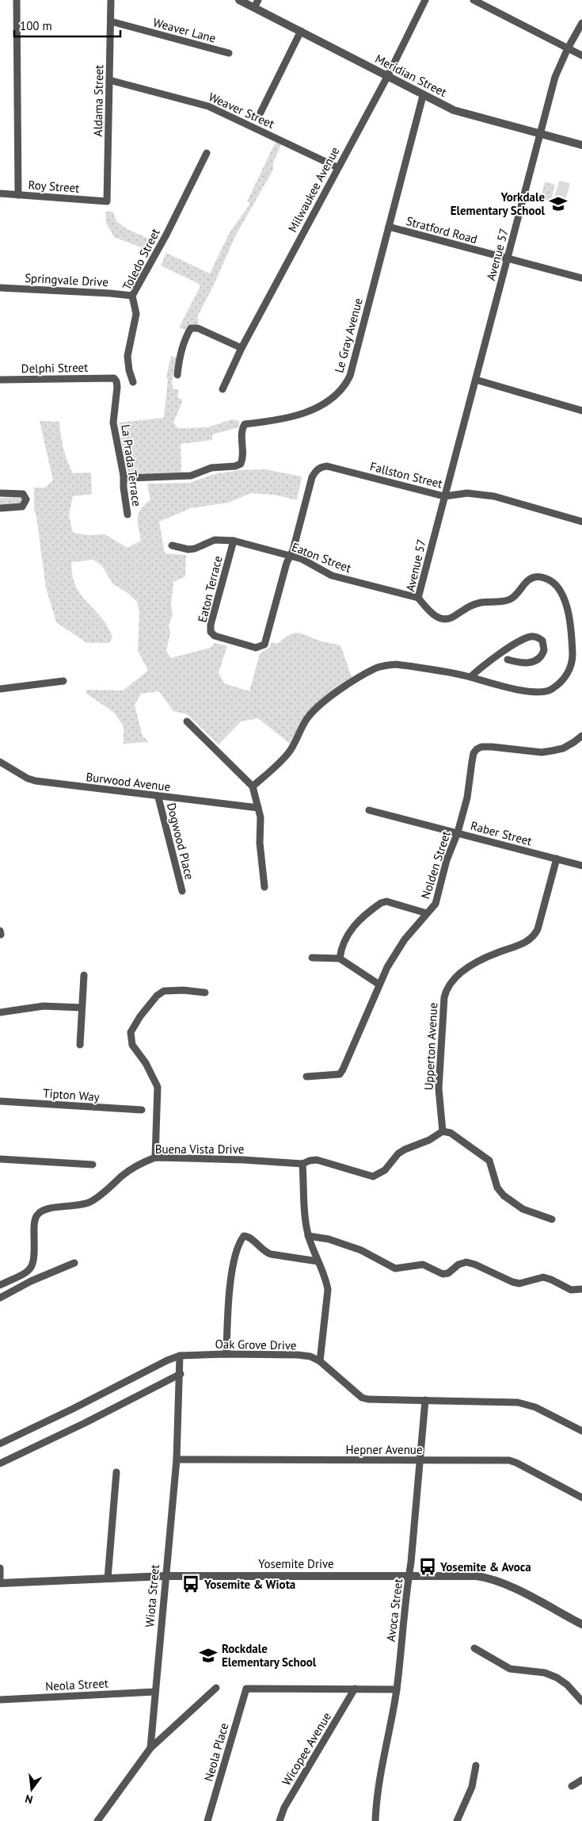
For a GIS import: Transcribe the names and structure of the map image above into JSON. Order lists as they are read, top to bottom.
{
  "streets": {
    "street": [
      "Weaver Lane",
      "Meridian Street",
      "Aldama Street",
      "Weaver Street",
      "Roy Street",
      "Milwaukee Avenue",
      "Stratford Road",
      "Avenue 57",
      "Toledo Street",
      "Springvale Drive",
      "Le Gray Avenue",
      "Delphi Street",
      "La Prada Terrace",
      "Fallston Street",
      "Eaton Street",
      "Eaton Terrace",
      "Burwood Avenue",
      "Raber Street",
      "Dogwood Place",
      "Nolden Street",
      "Upperton Avenue",
      "Tipton Way",
      "Buena Vista Drive",
      "Oak Grove Drive",
      "Hepner Avenue",
      "Yosemite Drive",
      "Wiota Street",
      "Avoca Street",
      "Neola Street",
      "Wicopee Avenue",
      "Neola Place"
    ]
  },
  "crossings": [
    ["Weaver Lane", "Aldama Street"],
    ["Meridian Street", "Milwaukee Avenue"],
    ["Meridian Street", "Avenue 57"],
    ["Meridian Street", "Le Gray Avenue"],
    ["Aldama Street", "Weaver Street"],
    ["Aldama Street", "Roy Street"],
    ["Weaver Street", "Milwaukee Avenue"],
    ["Stratford Road", "Avenue 57"],
    ["Stratford Road", "Le Gray Avenue"],
    ["Avenue 57", "Fallston Street"],
    ["Avenue 57", "Eaton Street"],
    ["Toledo Street", "Springvale Drive"],
    ["Le Gray Avenue", "La Prada Terrace"],
    ["Delphi Street", "La Prada Terrace"],
    ["Fallston Street", "Eaton Street"],
    ["Fallston Street", "Eaton Terrace"],
    ["Eaton Street", "Eaton Terrace"],
    ["Burwood Avenue", "Dogwood Place"],
    ["Raber Street", "Nolden Street"],
    ["Raber Street", "Upperton Avenue"],
    ["Oak Grove Drive", "Wiota Street"],
    ["Oak Grove Drive", "Avoca Street"],
    ["Hepner Avenue", "Wiota Street"],
    ["Hepner Avenue", "Avoca Street"],
    ["Yosemite Drive", "Wiota Street"],
    ["Yosemite Drive", "Avoca Street"],
    ["Wiota Street", "Neola Street"],
    ["Wicopee Avenue", "Neola Place"]
  ],
  "places": {
    "school or university": ["Yorkdale Elementary School", "Rockdale Elementary School"],
    "bus stop": ["Yosemite & Avoca", "Yosemite & Wiota"]
  },
  "scale_bar": "100 m",
  "north": "bottom"
}
